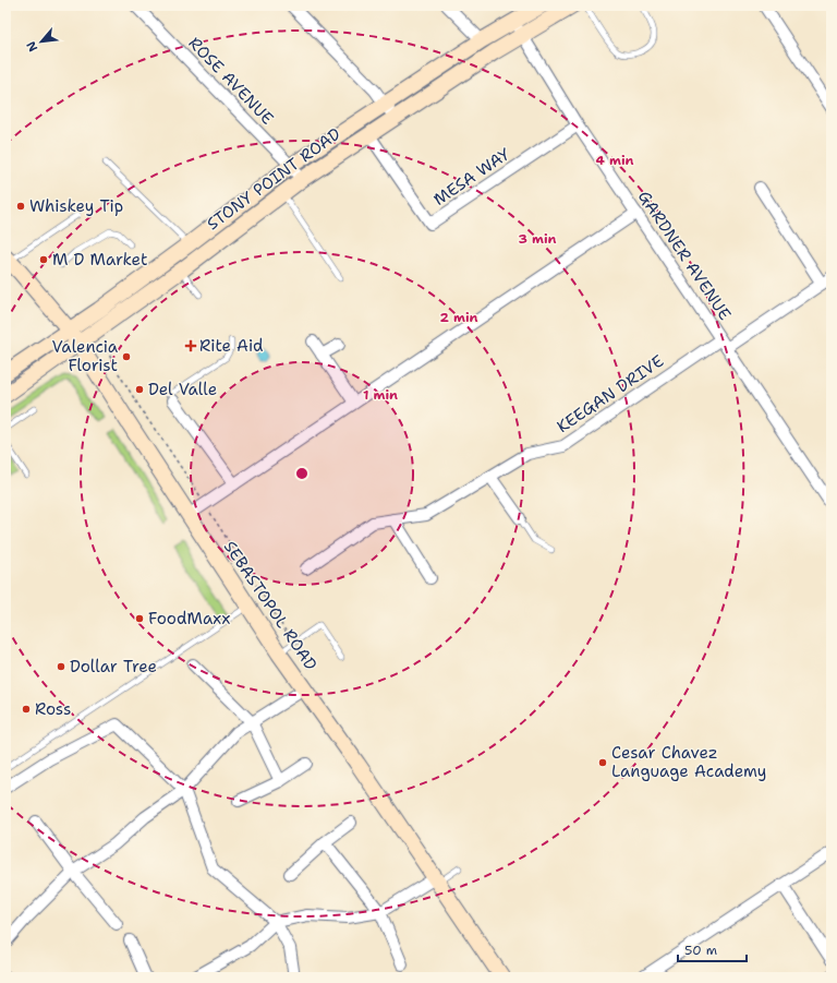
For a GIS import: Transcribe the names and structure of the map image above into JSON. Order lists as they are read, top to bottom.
{
  "streets": {
    "main road": ["STONY POINT ROAD", "SEBASTOPOL ROAD"],
    "street": [
      "ROSE AVENUE",
      "MESA WAY",
      "GARDNER AVENUE",
      "KEEGAN DRIVE"
    ]
  },
  "crossings": [
    ["ROSE AVENUE", "STONY POINT ROAD"],
    ["MESA WAY", "STONY POINT ROAD"],
    ["MESA WAY", "GARDNER AVENUE"],
    ["STONY POINT ROAD", "GARDNER AVENUE"],
    ["STONY POINT ROAD", "SEBASTOPOL ROAD"],
    ["GARDNER AVENUE", "KEEGAN DRIVE"]
  ],
  "places": {
    "other": [
      "Whiskey Tip",
      "M D Market",
      "Valencia Florist",
      "Del Valle",
      "FoodMaxx",
      "Dollar Tree",
      "Ross",
      "Cesar Chavez Language Academy"
    ],
    "health": ["Rite Aid"]
  },
  "scale_bar": "50 m",
  "north": "bottom left",
  "rings": [
    "4 min",
    "3 min",
    "2 min",
    "1 min"
  ]
}
